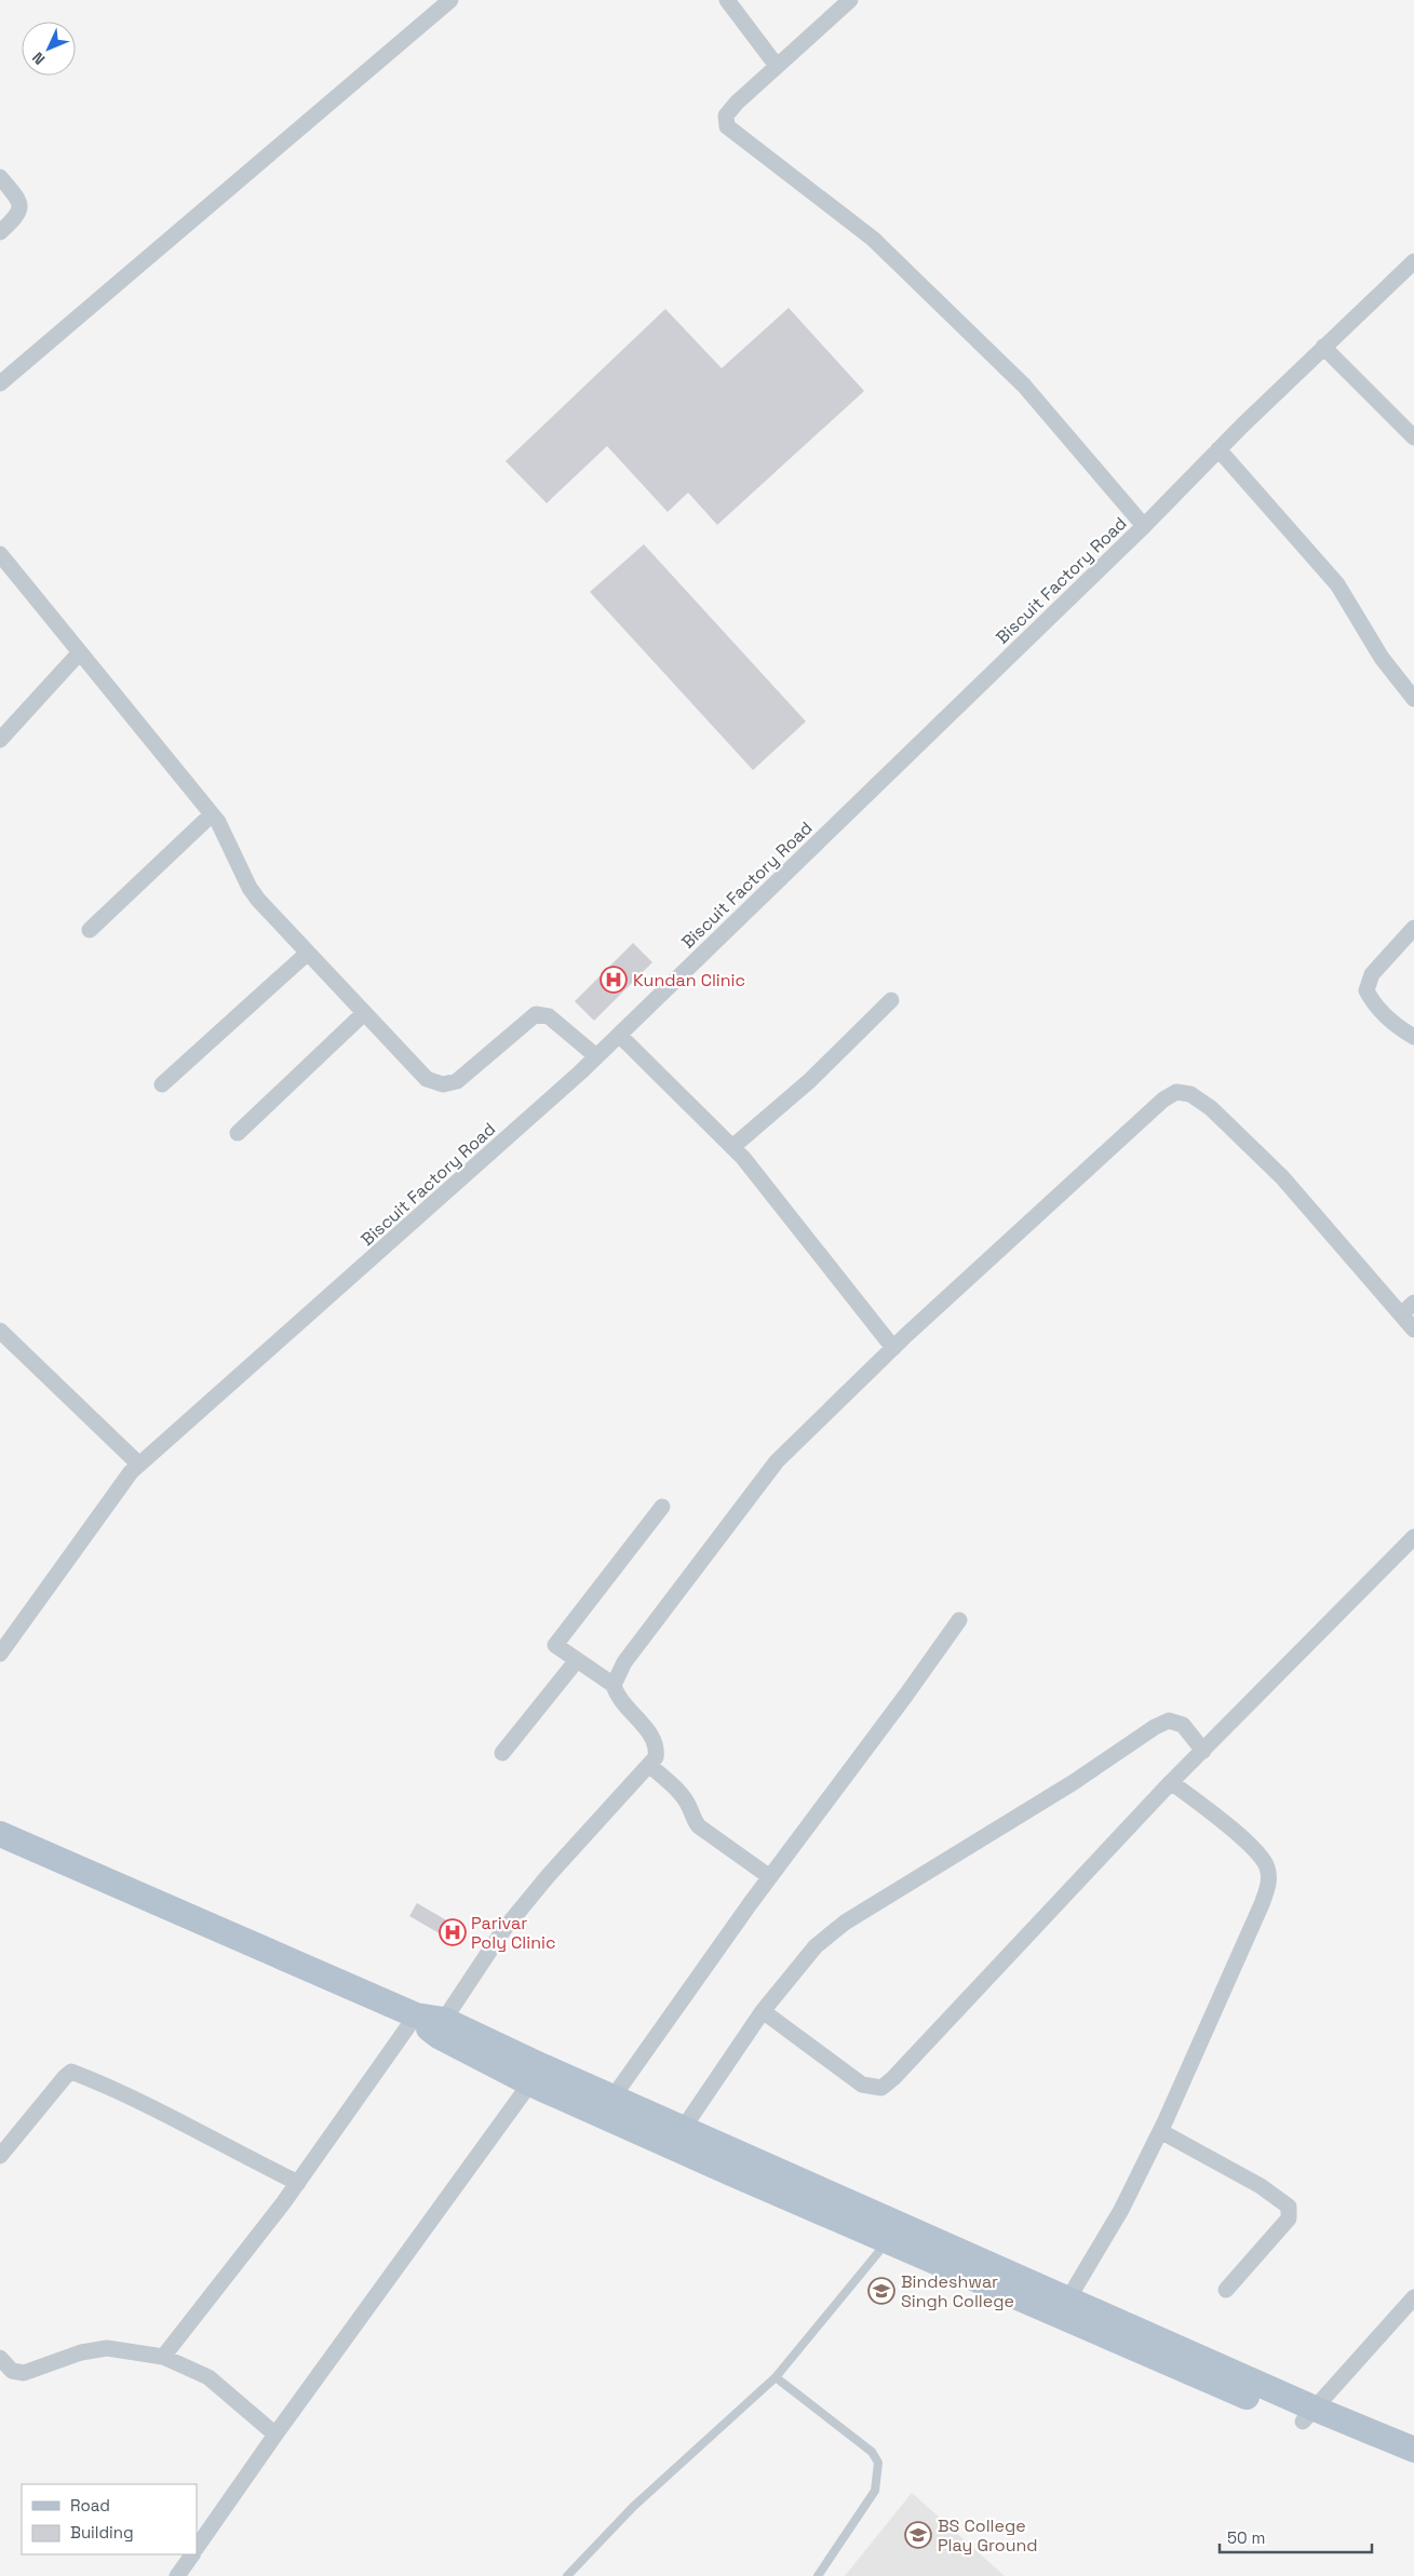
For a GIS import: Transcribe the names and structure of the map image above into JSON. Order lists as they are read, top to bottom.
{
  "streets": {
    "street": ["Biscuit Factory Road"]
  },
  "places": {
    "hospital": ["Kundan Clinic", "Parivar Poly Clinic"],
    "school or university": ["Bindeshwar Singh College", "BS College Play Ground"]
  },
  "legend": ["Road", "Building"],
  "scale_bar": "50 m",
  "north": "bottom left"
}
